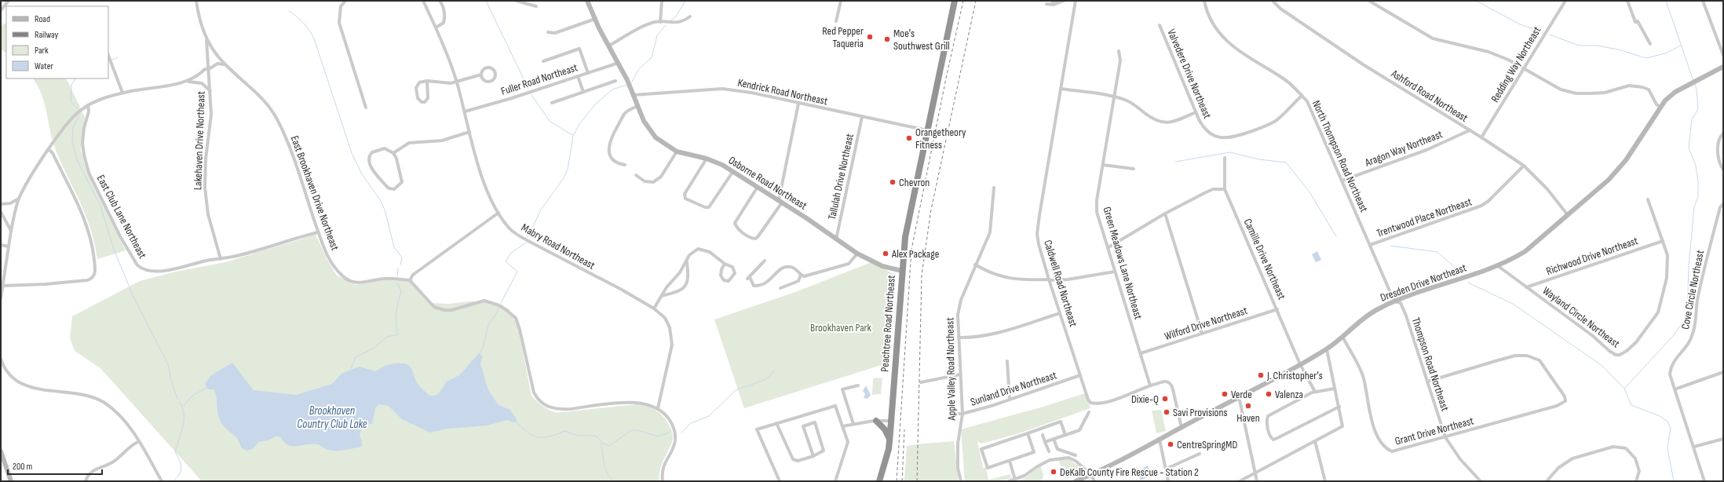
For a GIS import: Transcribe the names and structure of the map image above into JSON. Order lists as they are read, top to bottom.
{
  "streets": {
    "highway": ["Peachtree Road Northeast"],
    "street": [
      "Redding Way Northeast",
      "Valvedere Drive Northeast",
      "Fuller Road Northeast",
      "Kendrick Road Northeast",
      "Ashford Road Northeast",
      "Lakehaven Drive Northeast",
      "Aragon Way Northeast",
      "North Thompson Road Northeast",
      "Tallulah Drive Northeast",
      "Osborne Road Northeast",
      "East Brookhaven Drive Northeast",
      "East Club Lane Northeast",
      "Trentwood Place Northeast",
      "Mabry Road Northeast",
      "Richwood Drive Northeast",
      "Camille Drive Northeast",
      "Green Meadows Lane Northeast",
      "Dresden Drive Northeast",
      "Caldwell Road Northeast",
      "Cove Circle Northeast",
      "Wayland Circle Northeast",
      "Wilford Drive Northeast",
      "Thompson Road Northeast",
      "Apple Valley Road Northeast",
      "Sunland Drive Northeast",
      "Grant Drive Northeast"
    ]
  },
  "crossings": [
    ["Redding Way Northeast", "Ashford Road Northeast"],
    ["Valvedere Drive Northeast", "North Thompson Road Northeast"],
    ["Fuller Road Northeast", "Osborne Road Northeast"],
    ["Fuller Road Northeast", "Mabry Road Northeast"],
    ["Kendrick Road Northeast", "Tallulah Drive Northeast"],
    ["Kendrick Road Northeast", "Osborne Road Northeast"],
    ["Kendrick Road Northeast", "Peachtree Road Northeast"],
    ["Ashford Road Northeast", "Aragon Way Northeast"],
    ["Ashford Road Northeast", "Trentwood Place Northeast"],
    ["Ashford Road Northeast", "Dresden Drive Northeast"],
    ["Lakehaven Drive Northeast", "East Brookhaven Drive Northeast"],
    ["Lakehaven Drive Northeast", "East Club Lane Northeast"],
    ["Aragon Way Northeast", "North Thompson Road Northeast"],
    ["North Thompson Road Northeast", "Trentwood Place Northeast"],
    ["North Thompson Road Northeast", "Dresden Drive Northeast"],
    ["North Thompson Road Northeast", "Thompson Road Northeast"],
    ["Tallulah Drive Northeast", "Osborne Road Northeast"],
    ["Osborne Road Northeast", "Peachtree Road Northeast"],
    ["East Brookhaven Drive Northeast", "East Club Lane Northeast"],
    ["Richwood Drive Northeast", "Wayland Circle Northeast"],
    ["Camille Drive Northeast", "Dresden Drive Northeast"],
    ["Camille Drive Northeast", "Wilford Drive Northeast"],
    ["Green Meadows Lane Northeast", "Caldwell Road Northeast"],
    ["Green Meadows Lane Northeast", "Wilford Drive Northeast"],
    ["Dresden Drive Northeast", "Caldwell Road Northeast"],
    ["Dresden Drive Northeast", "Wayland Circle Northeast"],
    ["Dresden Drive Northeast", "Thompson Road Northeast"],
    ["Dresden Drive Northeast", "Grant Drive Northeast"],
    ["Caldwell Road Northeast", "Sunland Drive Northeast"],
    ["Thompson Road Northeast", "Grant Drive Northeast"],
    ["Apple Valley Road Northeast", "Sunland Drive Northeast"]
  ],
  "water": ["Brookhaven Country Club Lake"],
  "parks": ["Brookhaven Park"],
  "places": [
    "Red Pepper Taqueria",
    "Moe's Southwest Grill",
    "Orangetheory Fitness",
    "Chevron",
    "Alex Package",
    "J. Christopher's",
    "Verde",
    "Valenza",
    "Dixie-Q",
    "Haven",
    "Savi Provisions",
    "CentreSpringMD",
    "DeKalb County Fire Rescue - Station 2"
  ],
  "legend": [
    "Road",
    "Railway",
    "Park",
    "Water"
  ],
  "scale_bar": "200 m"
}
